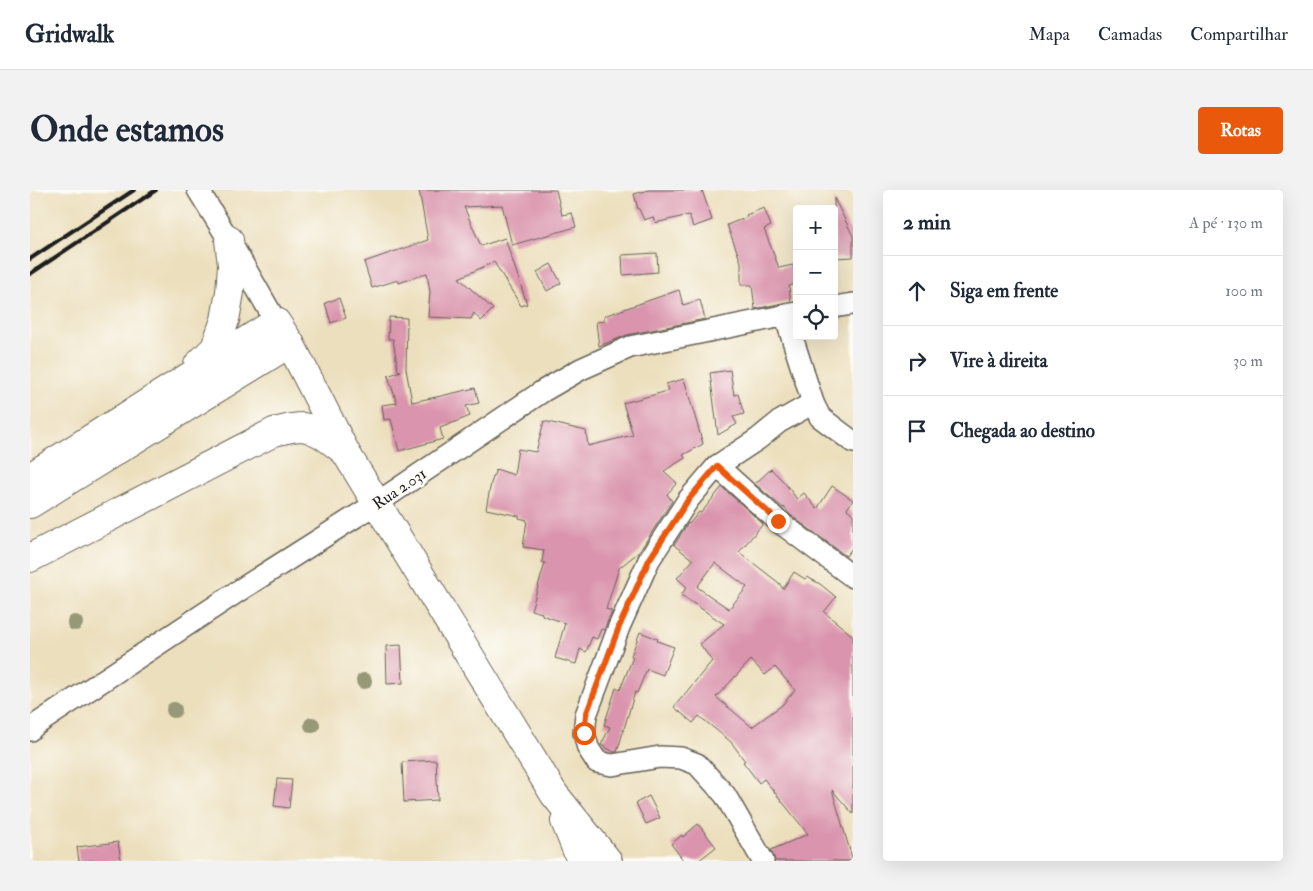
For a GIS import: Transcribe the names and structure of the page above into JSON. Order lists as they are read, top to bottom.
{
  "streets": {
    "street": ["Rua 2.031"]
  },
  "page": {
    "header": "Gridwalk",
    "nav": ["Mapa", "Camadas", "Compartilhar"],
    "buttons": "Rotas",
    "title": "Onde estamos",
    "heading": ["2 min", "A pé · 130 m"],
    "map_buttons": ["+", "−"],
    "list": [
      ["Siga em frente", "100 m"],
      ["Vire à direita", "30 m"],
      "Chegada ao destino"
    ]
  }
}
